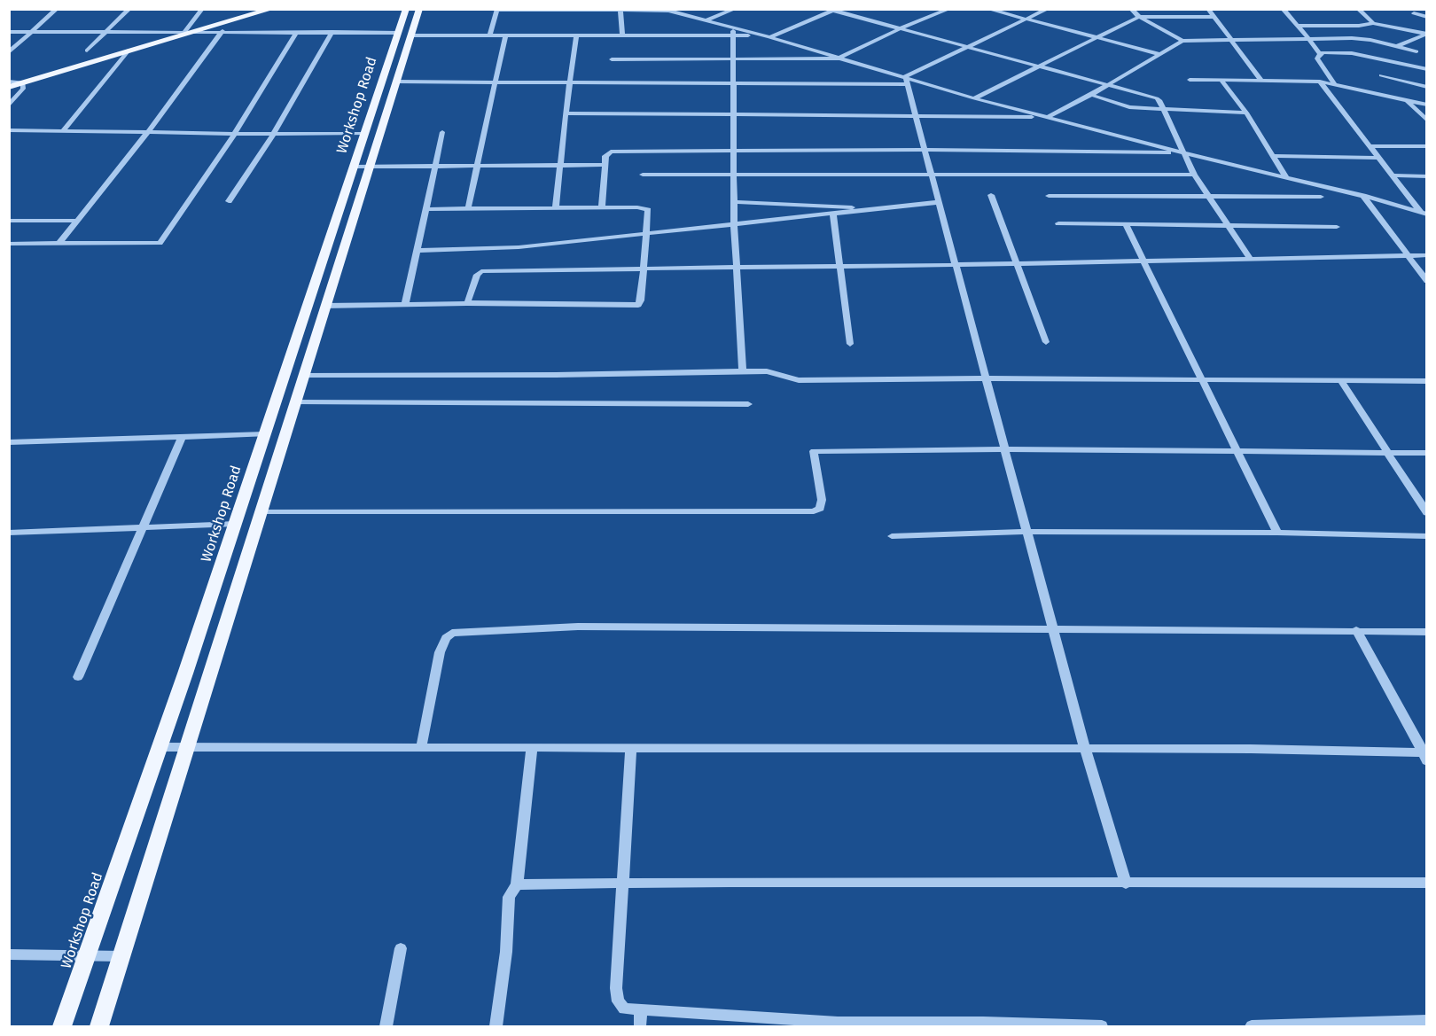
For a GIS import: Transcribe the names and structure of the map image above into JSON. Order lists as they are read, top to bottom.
{
  "streets": {
    "main road": ["Workshop Road"]
  }
}
